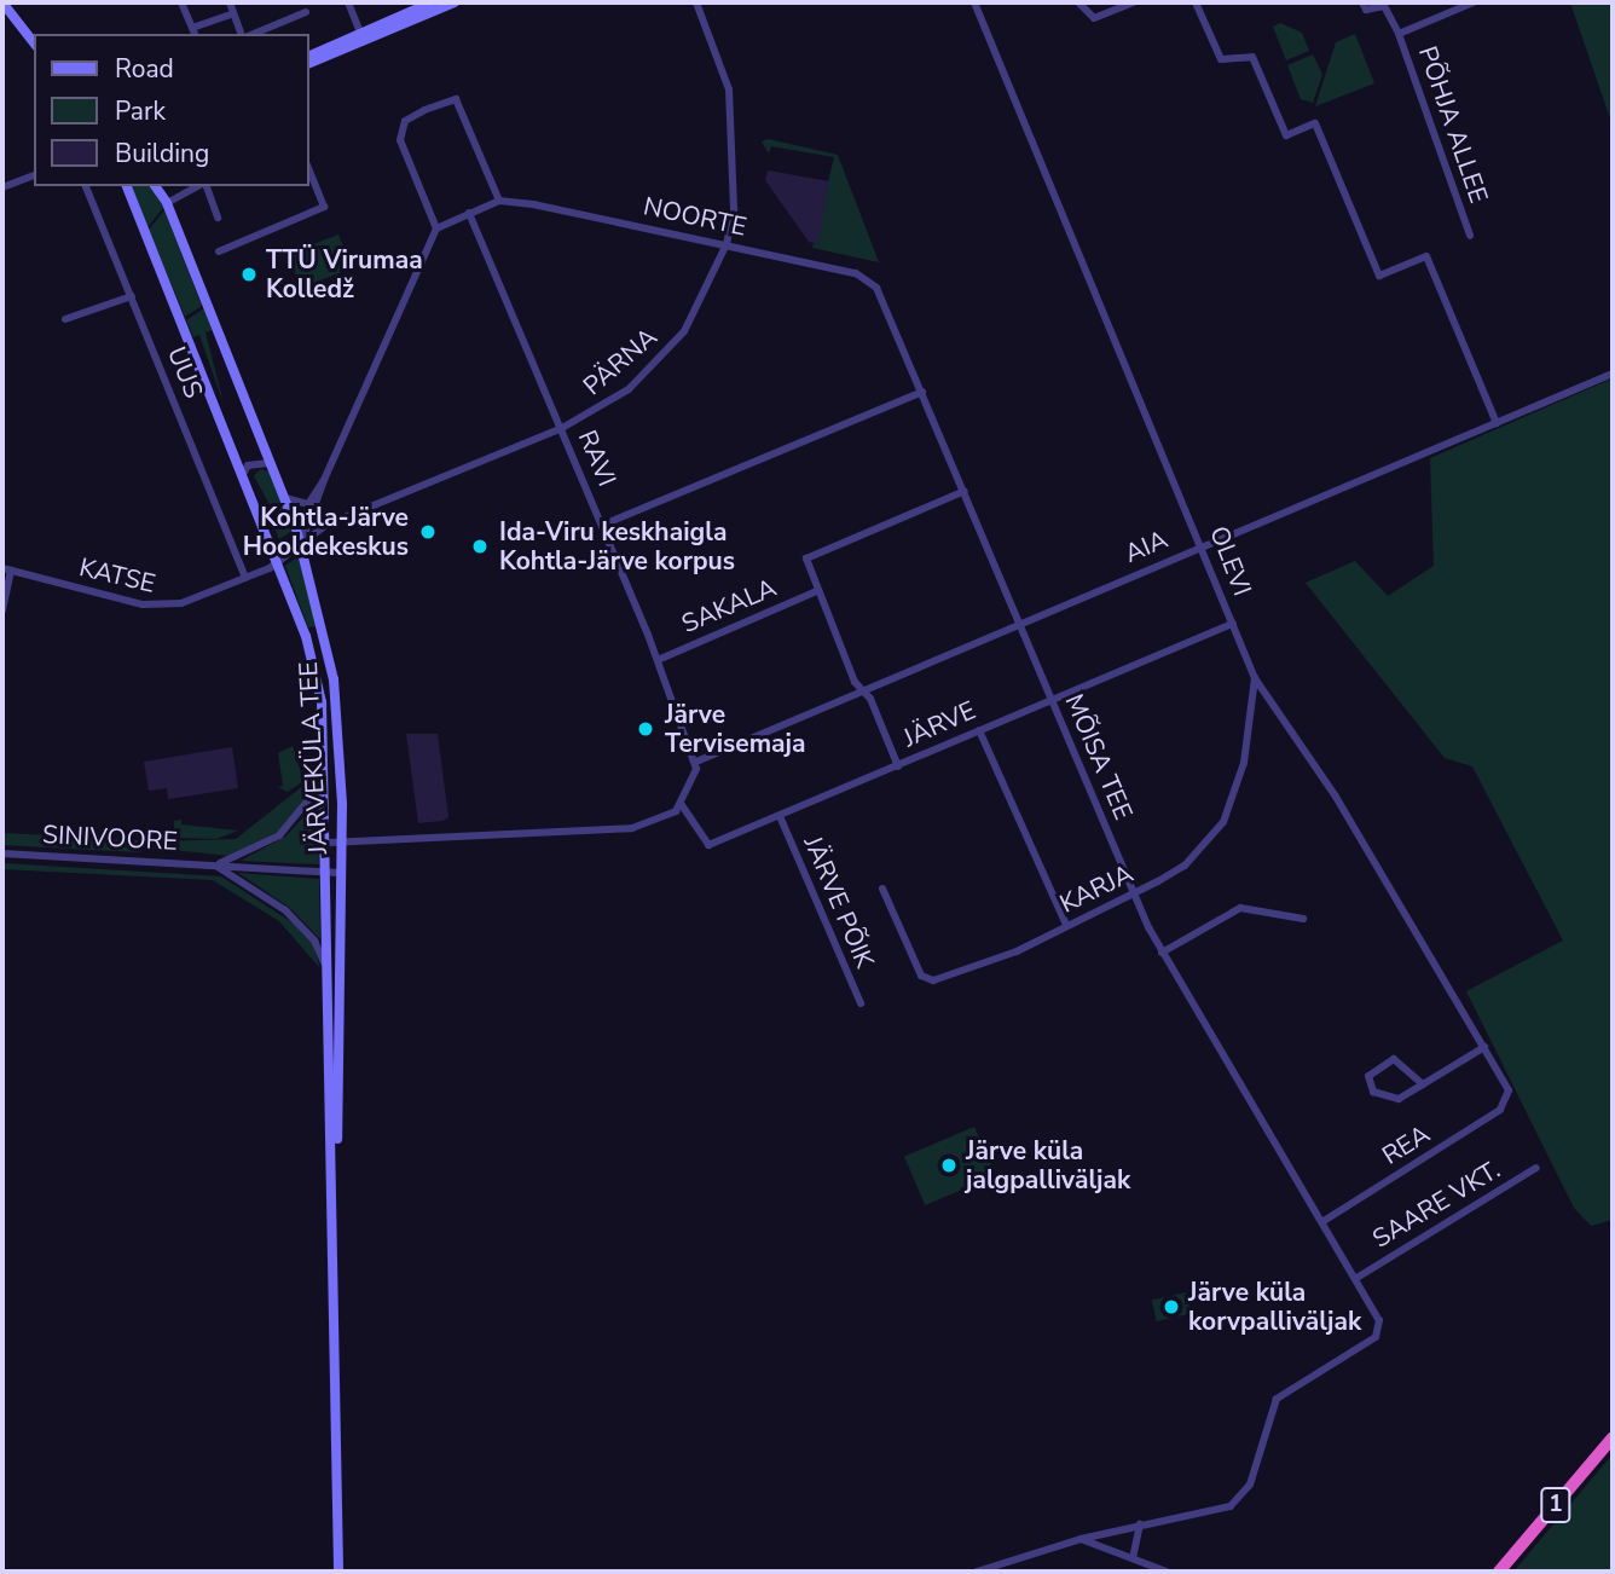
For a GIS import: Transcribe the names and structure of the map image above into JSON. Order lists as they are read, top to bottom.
{
  "streets": {
    "highway": ["1"],
    "main road": ["JÄRVEKÜLA TEE"],
    "street": [
      "PÕHJA ALLEE",
      "NOORTE",
      "PÄRNA",
      "UUS",
      "RAVI",
      "AIA",
      "OLEVI",
      "KATSE",
      "SAKALA",
      "JÄRVE",
      "MÕISA TEE",
      "SINIVOORE",
      "KARJA",
      "JÄRVE PÕIK",
      "REA",
      "SAARE VKT."
    ]
  },
  "crossings": [
    ["NOORTE", "PÄRNA"],
    ["NOORTE", "MÕISA TEE"],
    ["PÄRNA", "RAVI"],
    ["PÄRNA", "KATSE"],
    ["PÄRNA", "JÄRVEKÜLA TEE"],
    ["UUS", "KATSE"],
    ["RAVI", "AIA"],
    ["RAVI", "SAKALA"],
    ["AIA", "OLEVI"],
    ["AIA", "MÕISA TEE"],
    ["OLEVI", "JÄRVE"],
    ["OLEVI", "KARJA"],
    ["OLEVI", "REA"],
    ["KATSE", "JÄRVEKÜLA TEE"],
    ["JÄRVE", "MÕISA TEE"],
    ["JÄRVE", "JÄRVE PÕIK"],
    ["MÕISA TEE", "KARJA"],
    ["MÕISA TEE", "REA"],
    ["MÕISA TEE", "SAARE VKT."],
    ["JÄRVEKÜLA TEE", "SINIVOORE"]
  ],
  "places": [
    "TTÜ Virumaa Kolledž",
    "Kohtla-Järve Hooldekeskus",
    "Ida-Viru keskhaigla Kohtla-Järve korpus",
    "Järve Tervisemaja",
    "Järve küla jalgpalliväljak",
    "Järve küla korvpalliväljak"
  ],
  "legend": ["Road", "Park", "Building"]
}
